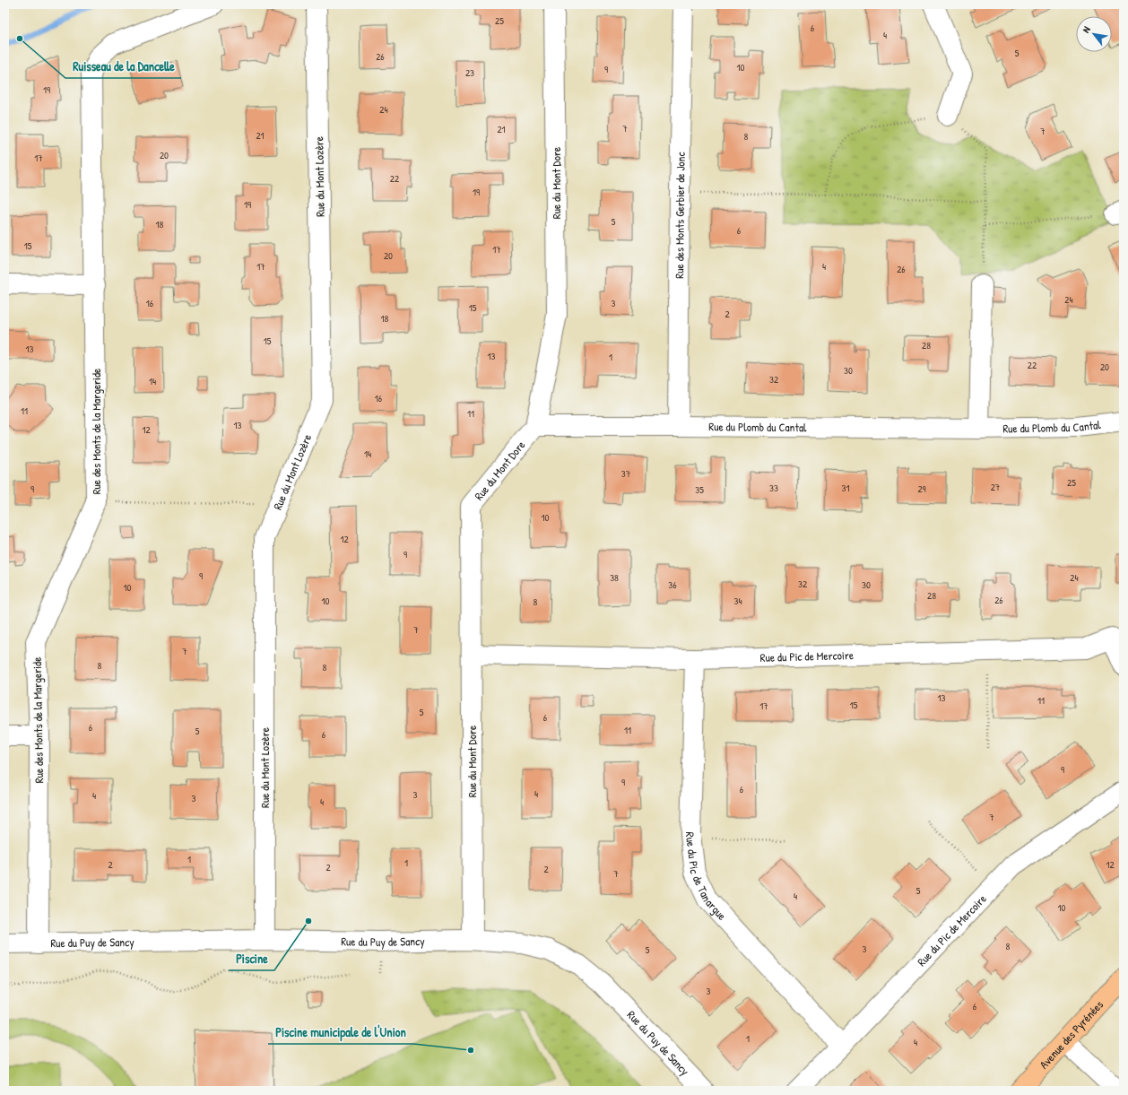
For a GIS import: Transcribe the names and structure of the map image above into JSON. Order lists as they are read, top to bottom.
{
  "streets": {
    "main road": ["Avenue des Pyrénées"],
    "street": [
      "Rue du Mont Lozère",
      "Rue du Mont Dore",
      "Rue des Monts Gerbier de Jonc",
      "Rue du Plomb du Cantal",
      "Rue des Monts de la Margeride",
      "Rue du Pic de Mercoire",
      "Rue du Pic de Tanargue",
      "Rue du Puy de Sancy"
    ]
  },
  "crossings": [
    ["Rue du Mont Lozère", "Rue du Puy de Sancy"],
    ["Rue du Mont Dore", "Rue du Plomb du Cantal"],
    ["Rue du Mont Dore", "Rue du Pic de Mercoire"],
    ["Rue du Mont Dore", "Rue du Puy de Sancy"],
    ["Rue des Monts Gerbier de Jonc", "Rue du Plomb du Cantal"],
    ["Rue des Monts de la Margeride", "Rue du Puy de Sancy"],
    ["Rue du Pic de Mercoire", "Rue du Pic de Tanargue"]
  ],
  "places": ["Ruisseau de la Dancelle", "Piscine", "Piscine municipale de l'Union"],
  "house_numbers": [
    "25",
    "6",
    "4",
    "5",
    "26",
    "10",
    "9",
    "23",
    "19",
    "24",
    "7",
    "21",
    "7",
    "21",
    "8",
    "20",
    "17",
    "22",
    "19",
    "19",
    "5",
    "18",
    "6",
    "15",
    "17",
    "20",
    "17",
    "4",
    "26",
    "24",
    "16",
    "3",
    "15",
    "2",
    "18",
    "15",
    "28",
    "13",
    "13",
    "1",
    "22",
    "20",
    "30",
    "32",
    "14",
    "16",
    "11",
    "11",
    "13",
    "12",
    "14",
    "37",
    "25",
    "27",
    "33",
    "31",
    "9",
    "29",
    "35",
    "10",
    "12",
    "9",
    "9",
    "38",
    "24",
    "32",
    "36",
    "30",
    "10",
    "28",
    "26",
    "10",
    "34",
    "8",
    "7",
    "7",
    "8",
    "8",
    "13",
    "11",
    "15",
    "17",
    "5",
    "6",
    "6",
    "11",
    "5",
    "6",
    "9",
    "9",
    "6",
    "4",
    "3",
    "4",
    "3",
    "4",
    "7",
    "1",
    "1",
    "2",
    "12",
    "2",
    "2",
    "7",
    "5",
    "4",
    "10",
    "8",
    "3",
    "5",
    "3",
    "6",
    "1",
    "4"
  ],
  "north": "top left"
}
